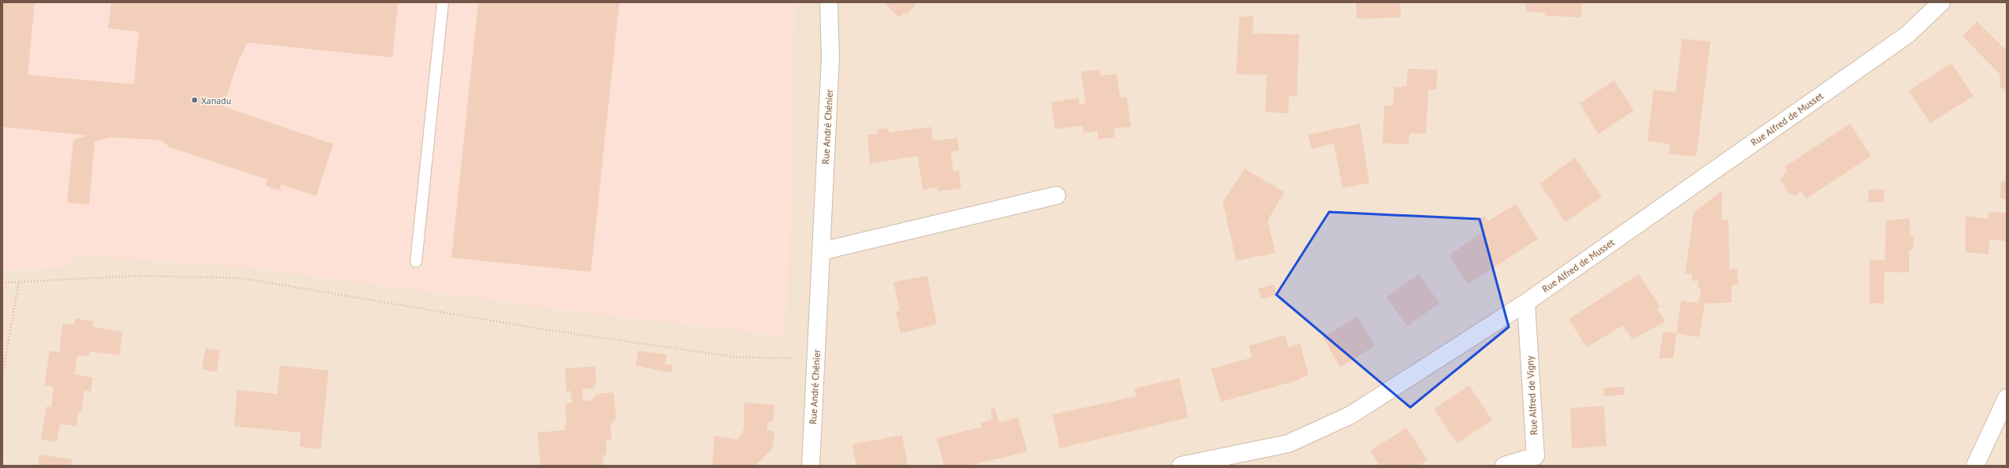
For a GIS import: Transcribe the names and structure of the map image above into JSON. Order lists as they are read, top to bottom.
{
  "streets": {
    "street": ["Rue Alfred de Musset", "Rue André Chénier", "Rue Alfred de Vigny"]
  },
  "crossings": [
    ["Rue Alfred de Musset", "Rue Alfred de Vigny"]
  ],
  "places": ["Xanadu"]
}
